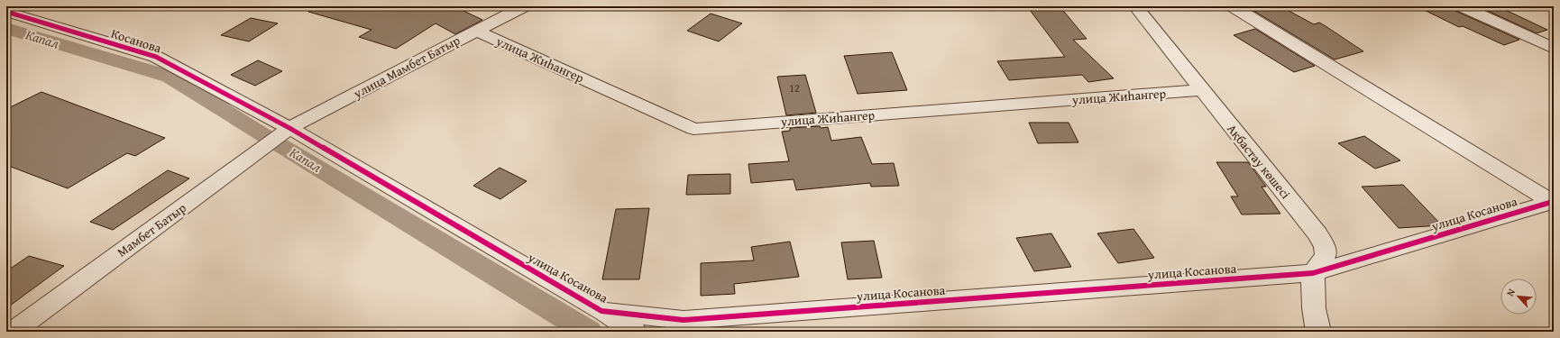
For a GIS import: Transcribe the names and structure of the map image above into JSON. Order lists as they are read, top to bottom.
{
  "streets": {
    "street": [
      "Косанова",
      "улица Жиhангер",
      "улица Мамбет Батыр",
      "Ақбастау көшесі",
      "улица Косанова",
      "Мамбет Батыр"
    ]
  },
  "crossings": [
    ["Косанова", "улица Мамбет Батыр"],
    ["Косанова", "улица Косанова"],
    ["Косанова", "Мамбет Батыр"],
    ["улица Жиhангер", "улица Мамбет Батыр"],
    ["улица Жиhангер", "Ақбастау көшесі"],
    ["улица Мамбет Батыр", "улица Косанова"],
    ["улица Мамбет Батыр", "Мамбет Батыр"],
    ["Ақбастау көшесі", "улица Косанова"],
    ["улица Косанова", "Мамбет Батыр"]
  ],
  "water": ["Капал"],
  "house_numbers": ["12"],
  "north": "top left"
}
